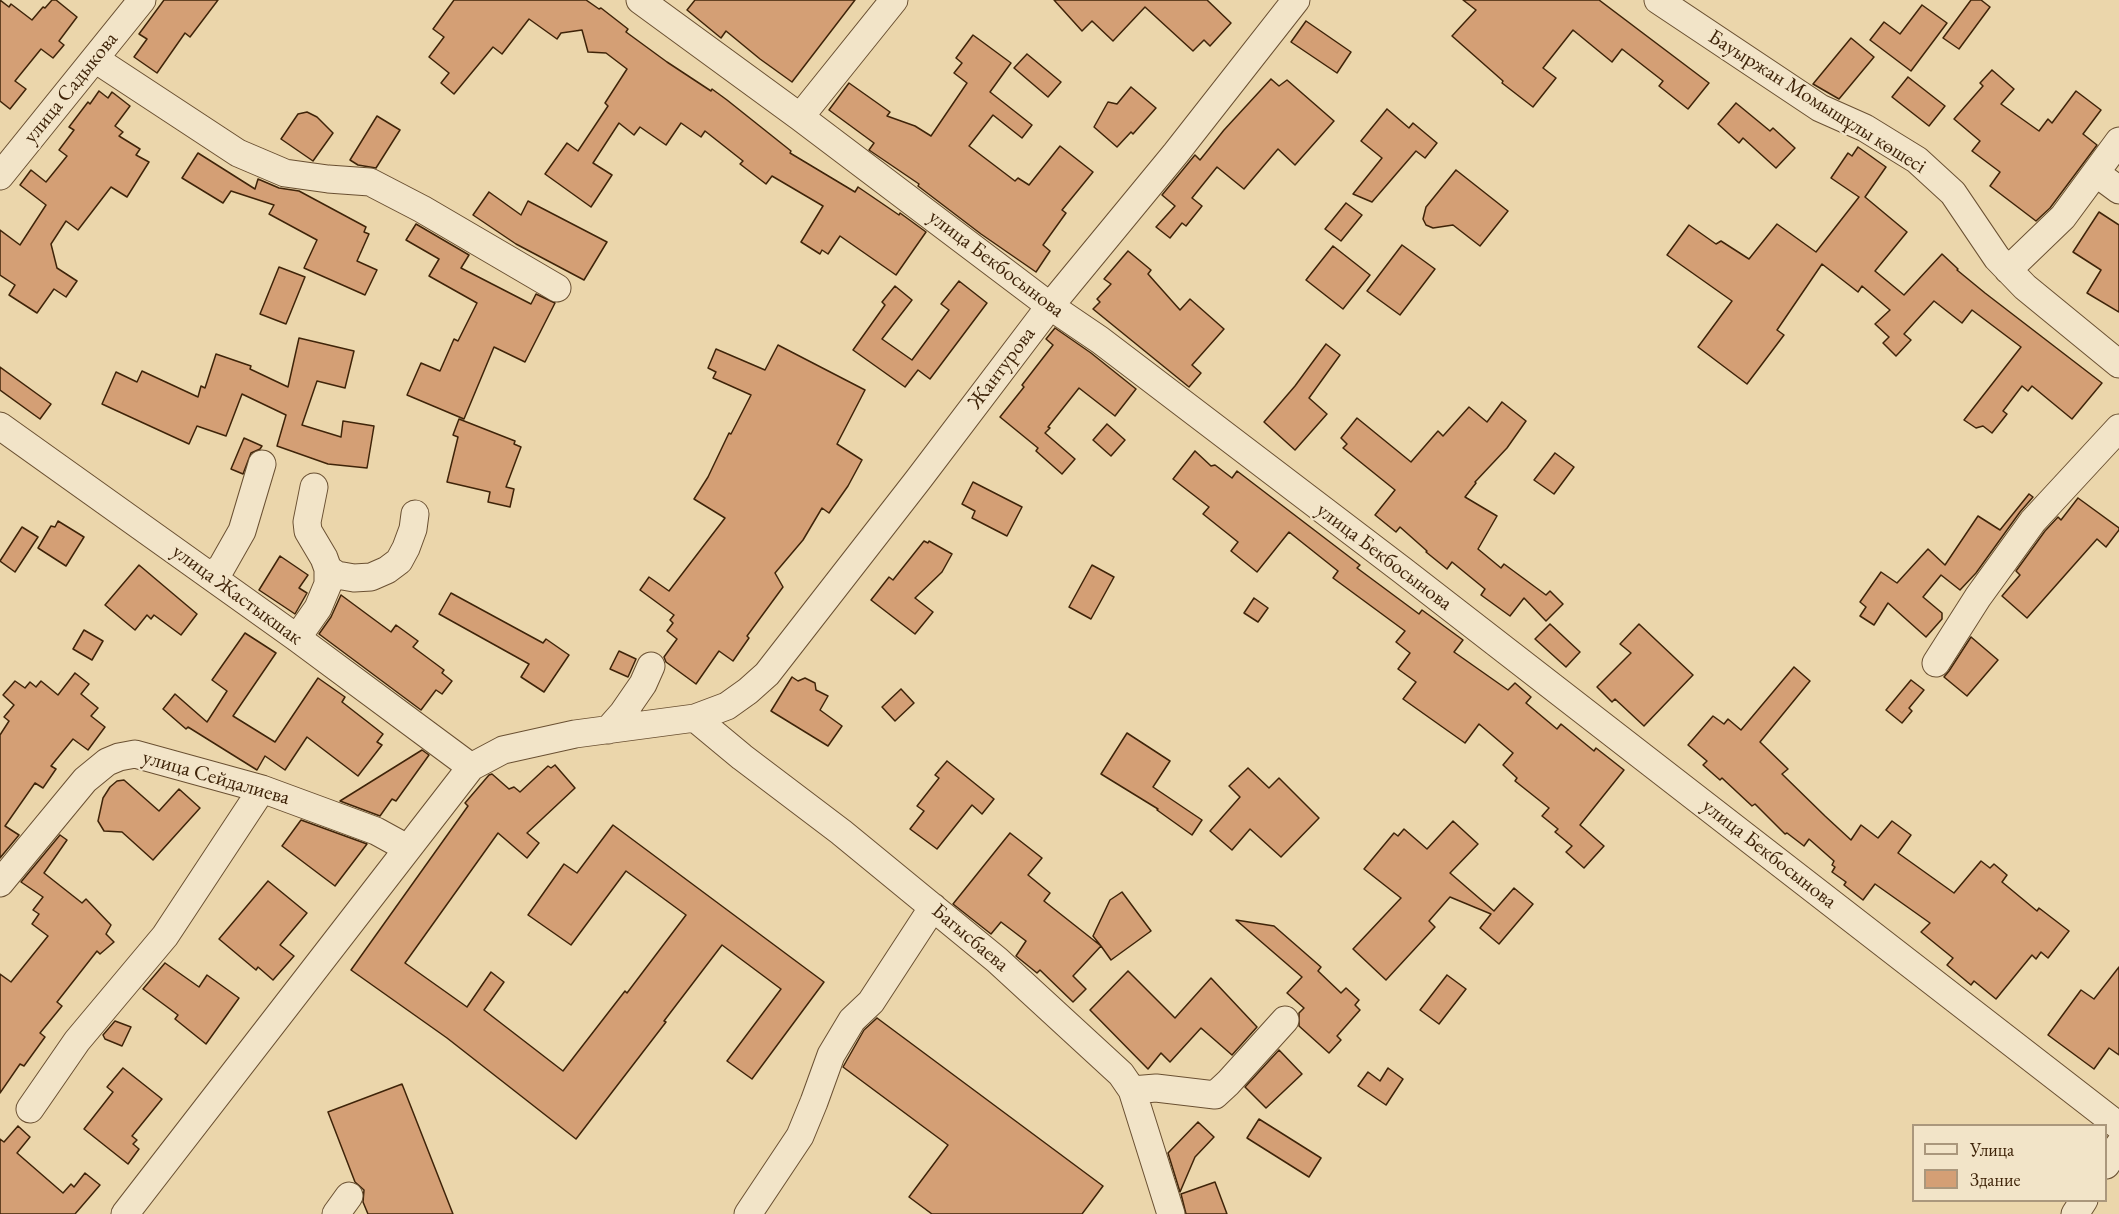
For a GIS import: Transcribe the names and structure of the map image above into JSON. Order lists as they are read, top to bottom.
{
  "streets": {
    "street": [
      "улица Садыкова",
      "Бауыржан Момышұлы көшесі",
      "улица Бекбосынова",
      "Жантурова",
      "улица Жастыкшак",
      "улица Сейдалиева",
      "Багысбаева"
    ]
  },
  "crossings": [
    ["улица Бекбосынова", "Жантурова"],
    ["Жантурова", "Багысбаева"]
  ],
  "legend": ["Улица", "Здание"]
}
